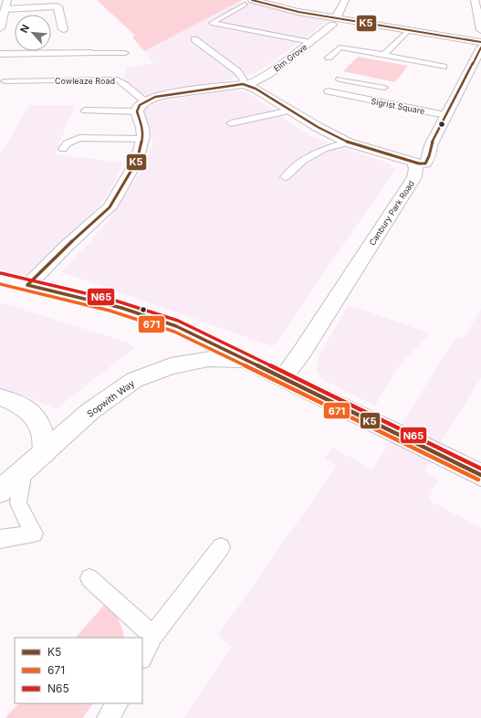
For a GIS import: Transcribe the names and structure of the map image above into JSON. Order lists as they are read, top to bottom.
{
  "streets": {
    "street": ["Elm Grove", "Canbury Park Road", "Sopwith Way"],
    "lane": ["Cowleaze Road", "Sigrist Square"]
  },
  "lines": ["transit line K5", "transit line N65", "transit line 671"],
  "legend": ["K5", "671", "N65"],
  "north": "top left"
}
